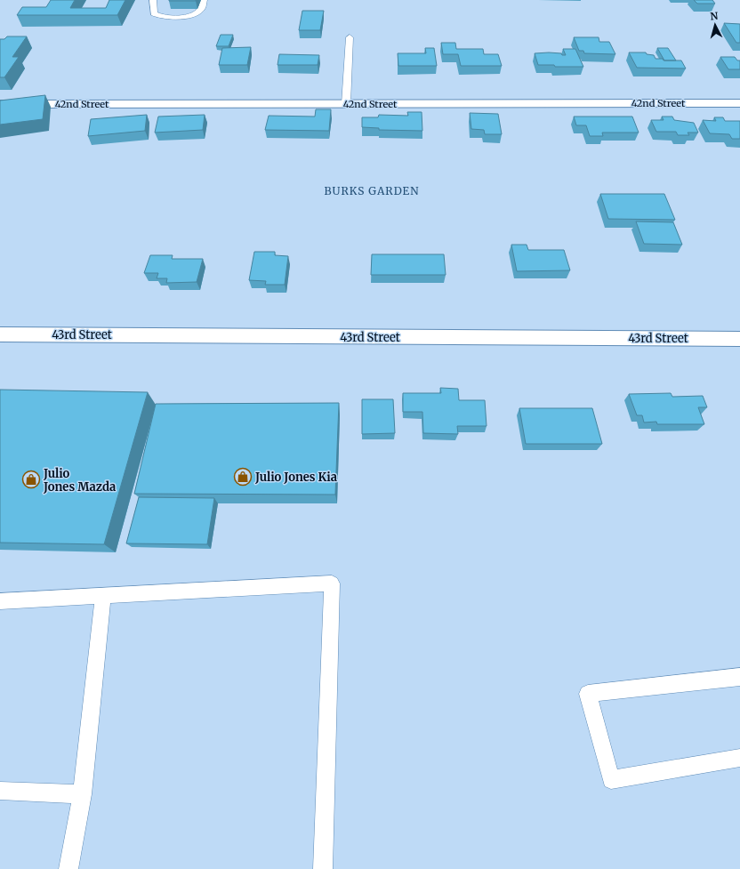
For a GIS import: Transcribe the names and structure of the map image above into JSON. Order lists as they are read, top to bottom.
{
  "streets": {
    "street": ["42nd Street", "43rd Street"]
  },
  "districts": ["BURKS GARDEN"],
  "places": {
    "shop": ["Julio Jones Kia", "Julio Jones Mazda"]
  },
  "north": "top"
}
